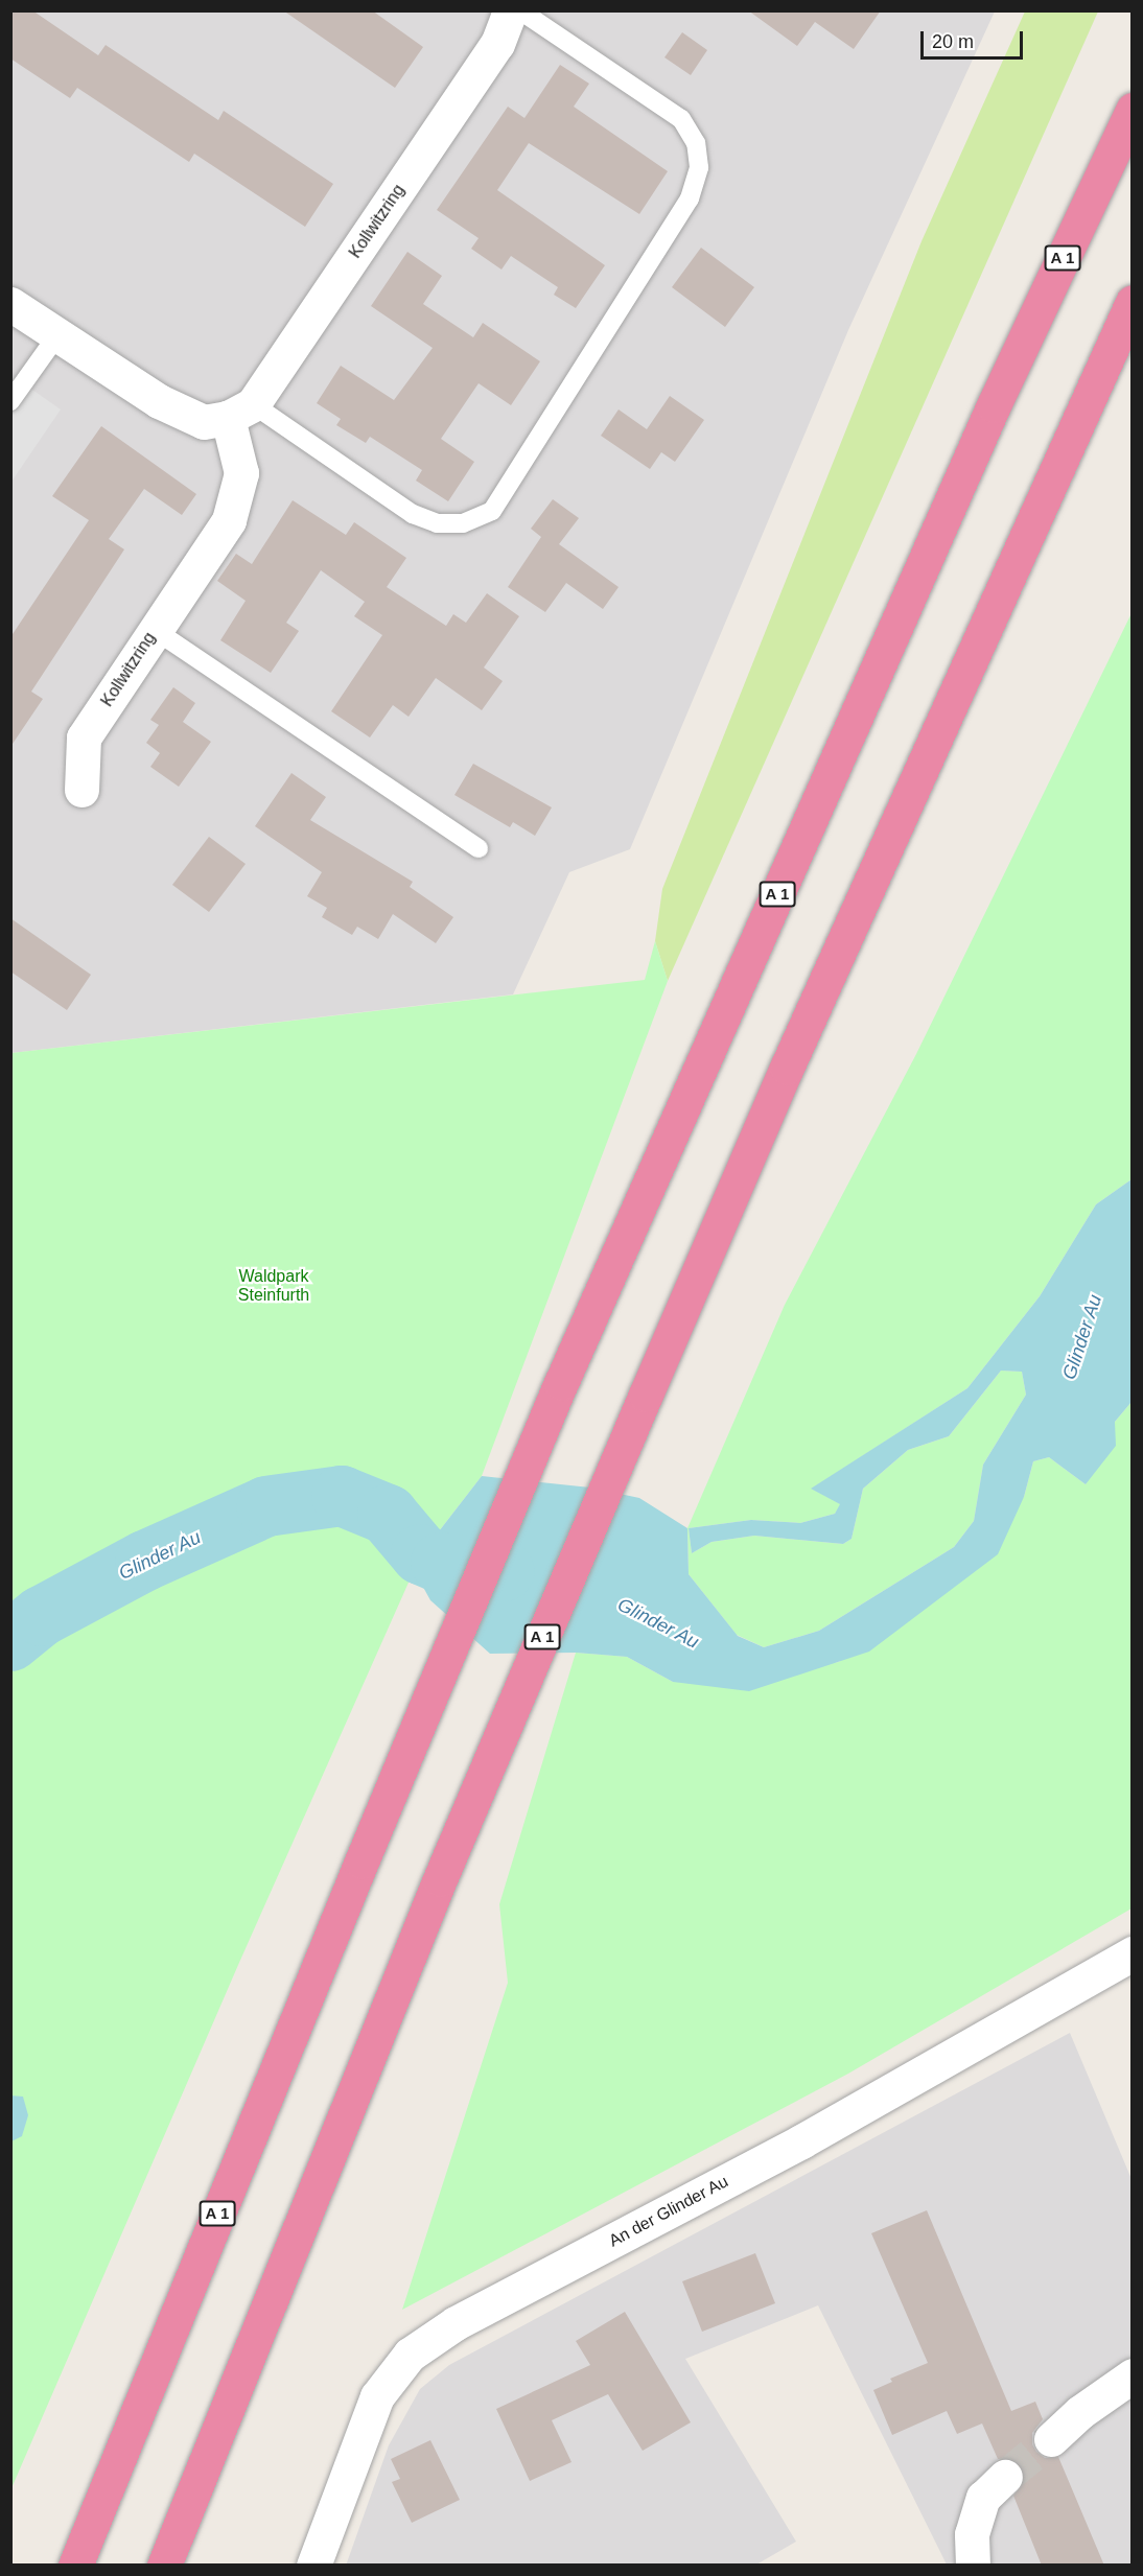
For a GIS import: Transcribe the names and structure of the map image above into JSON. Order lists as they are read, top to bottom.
{
  "streets": {
    "highway": ["A 1"],
    "street": ["Kollwitzring", "An der Glinder Au"]
  },
  "water": ["Glinder Au"],
  "parks": ["Waldpark Steinfurth"],
  "scale_bar": "20 m"
}
